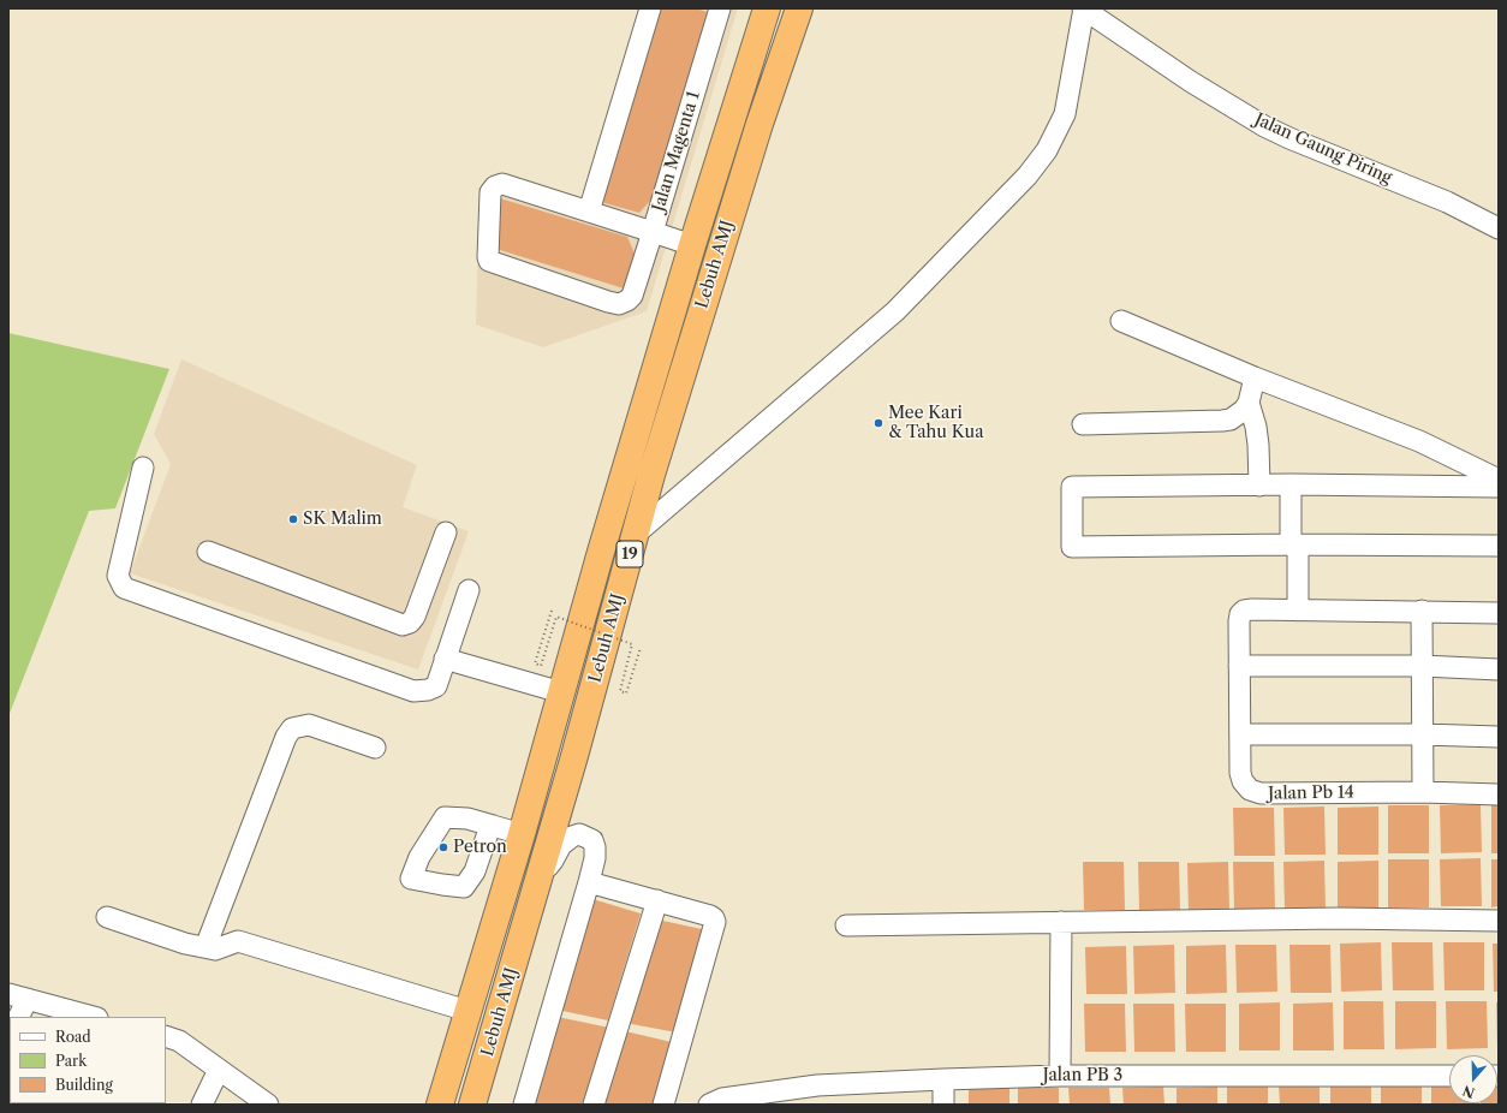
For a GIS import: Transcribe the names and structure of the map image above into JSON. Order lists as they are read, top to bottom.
{
  "streets": {
    "highway": ["Lebuh AMJ", "19"],
    "street": [
      "Jalan Gaung Piring",
      "Jalan Magenta 1",
      "Jalan Pb 14",
      "Jalan PB 3"
    ]
  },
  "places": ["Mee Kari & Tahu Kua", "SK Malim", "Petron"],
  "legend": ["Road", "Park", "Building"],
  "north": "bottom"
}
